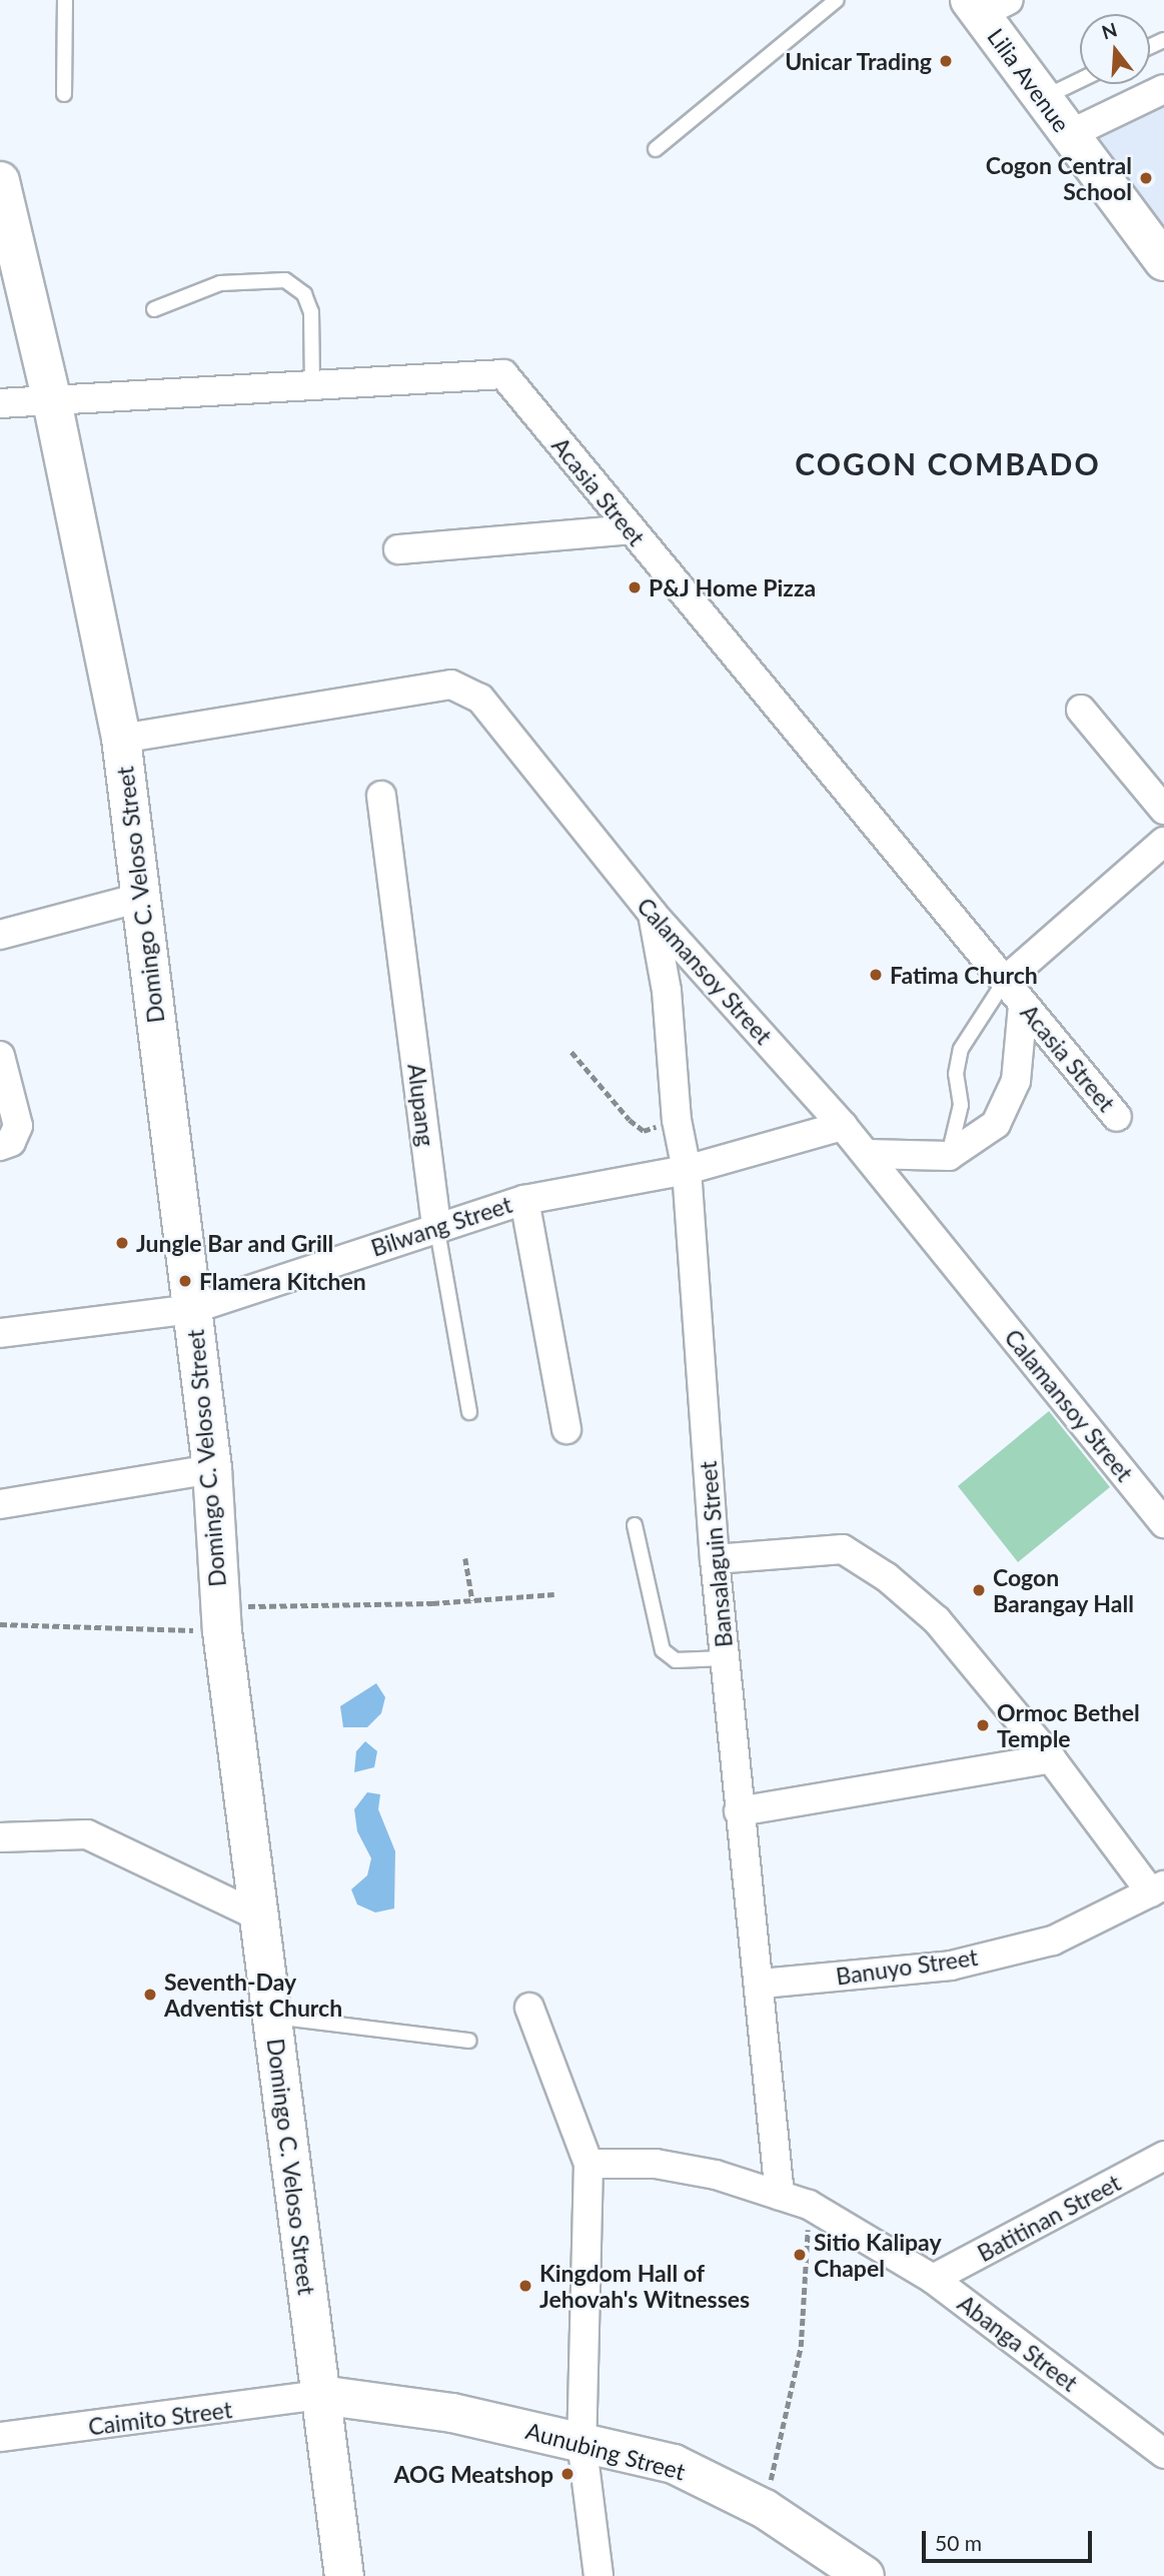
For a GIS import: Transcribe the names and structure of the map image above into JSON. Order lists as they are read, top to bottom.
{
  "streets": {
    "main road": ["Lilia Avenue", "Domingo C. Veloso Street", "Aunubing Street"],
    "street": [
      "Acasia Street",
      "Calamansoy Street",
      "Alupang",
      "Bilwang Street",
      "Bansalaguin Street",
      "Banuyo Street",
      "Batitinan Street",
      "Abanga Street",
      "Caimito Street"
    ]
  },
  "crossings": [
    ["Acasia Street", "Domingo C. Veloso Street"],
    ["Domingo C. Veloso Street", "Calamansoy Street"],
    ["Domingo C. Veloso Street", "Bilwang Street"],
    ["Domingo C. Veloso Street", "Caimito Street"],
    ["Domingo C. Veloso Street", "Aunubing Street"],
    ["Calamansoy Street", "Bilwang Street"],
    ["Calamansoy Street", "Bansalaguin Street"],
    ["Alupang", "Bilwang Street"],
    ["Bilwang Street", "Bansalaguin Street"],
    ["Bansalaguin Street", "Banuyo Street"],
    ["Bansalaguin Street", "Abanga Street"],
    ["Batitinan Street", "Abanga Street"],
    ["Caimito Street", "Aunubing Street"]
  ],
  "districts": ["COGON COMBADO"],
  "places": [
    "Unicar Trading",
    "Cogon Central School",
    "P&J Home Pizza",
    "Fatima Church",
    "Jungle Bar and Grill",
    "Flamera Kitchen",
    "Cogon Barangay Hall",
    "Ormoc Bethel Temple",
    "Seventh-Day Adventist Church",
    "Sitio Kalipay Chapel",
    "Kingdom Hall of Jehovah's Witnesses",
    "AOG Meatshop"
  ],
  "scale_bar": "50 m",
  "north": "top"
}
